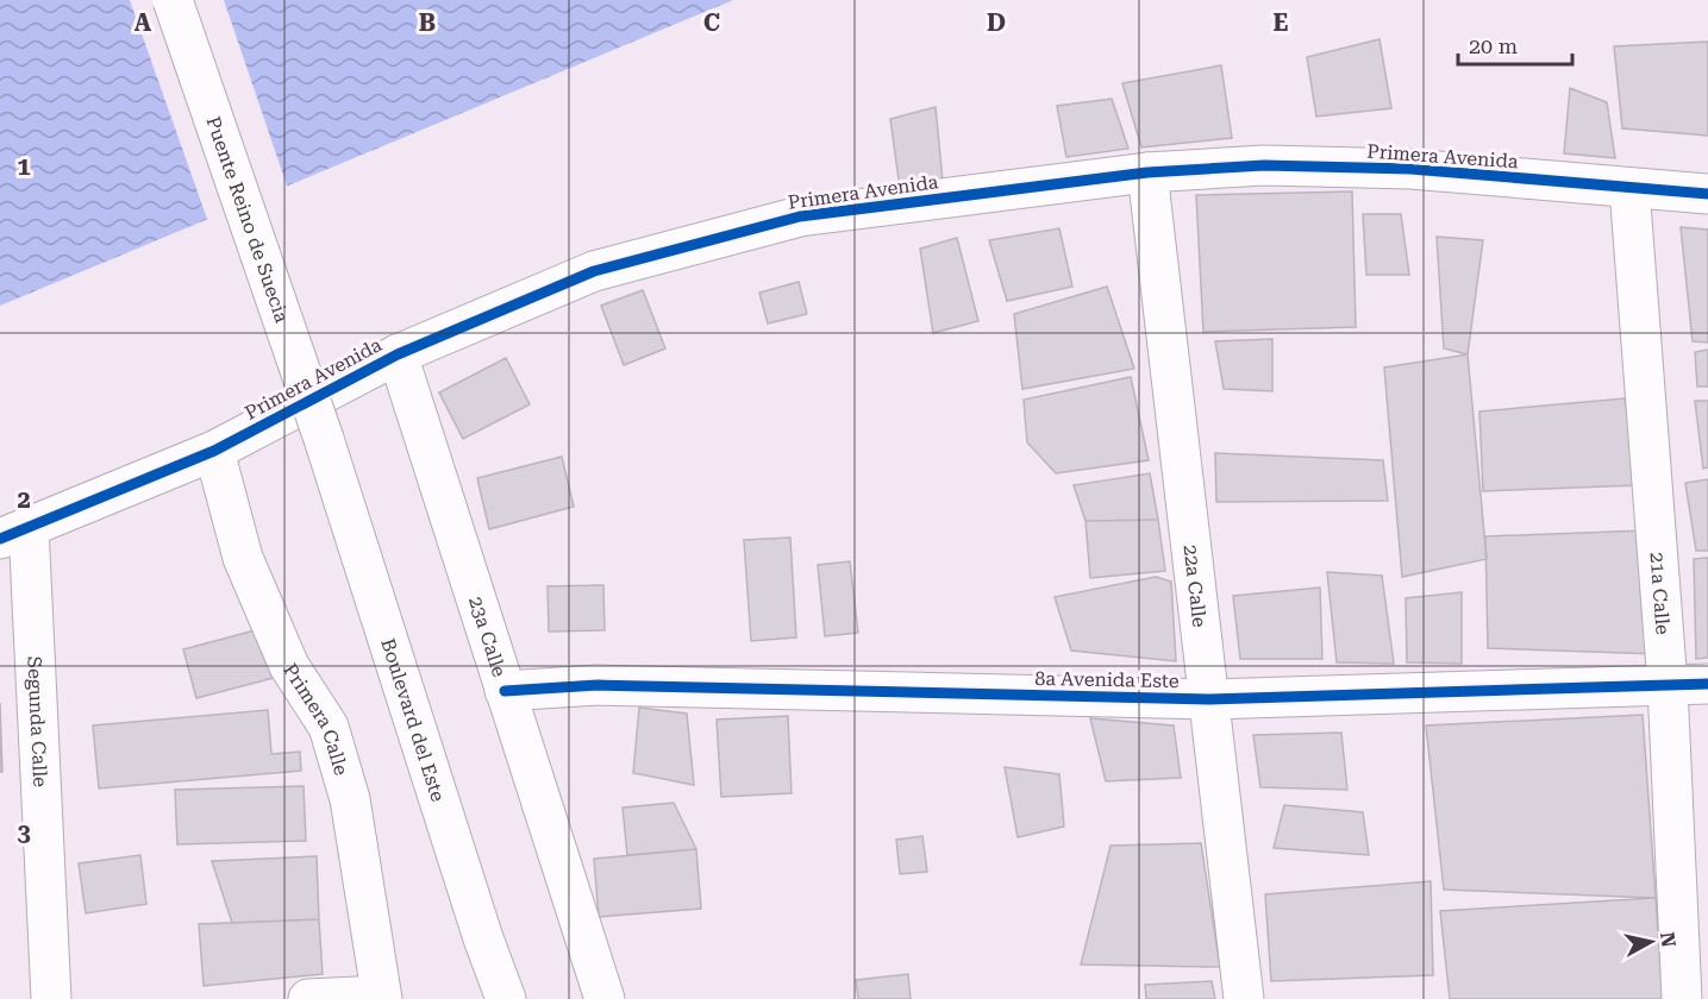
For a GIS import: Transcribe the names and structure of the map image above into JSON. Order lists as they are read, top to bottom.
{
  "streets": {
    "street": [
      "Primera Avenida",
      "Puente Reino de Suecia",
      "22a Calle",
      "21a Calle",
      "23a Calle",
      "8a Avenida Este",
      "Primera Calle",
      "Boulevard del Este",
      "Segunda Calle"
    ]
  },
  "crossings": [
    ["Primera Avenida", "22a Calle"],
    ["Primera Avenida", "21a Calle"],
    ["Primera Avenida", "23a Calle"],
    ["Primera Avenida", "Primera Calle"],
    ["Primera Avenida", "Segunda Calle"],
    ["Puente Reino de Suecia", "Boulevard del Este"],
    ["22a Calle", "8a Avenida Este"],
    ["21a Calle", "8a Avenida Este"],
    ["23a Calle", "8a Avenida Este"]
  ],
  "scale_bar": "20 m",
  "north": "right",
  "grid": {
    "columns": [
      "A",
      "B",
      "C",
      "D",
      "E"
    ],
    "rows": ["1", "2", "3"]
  }
}
